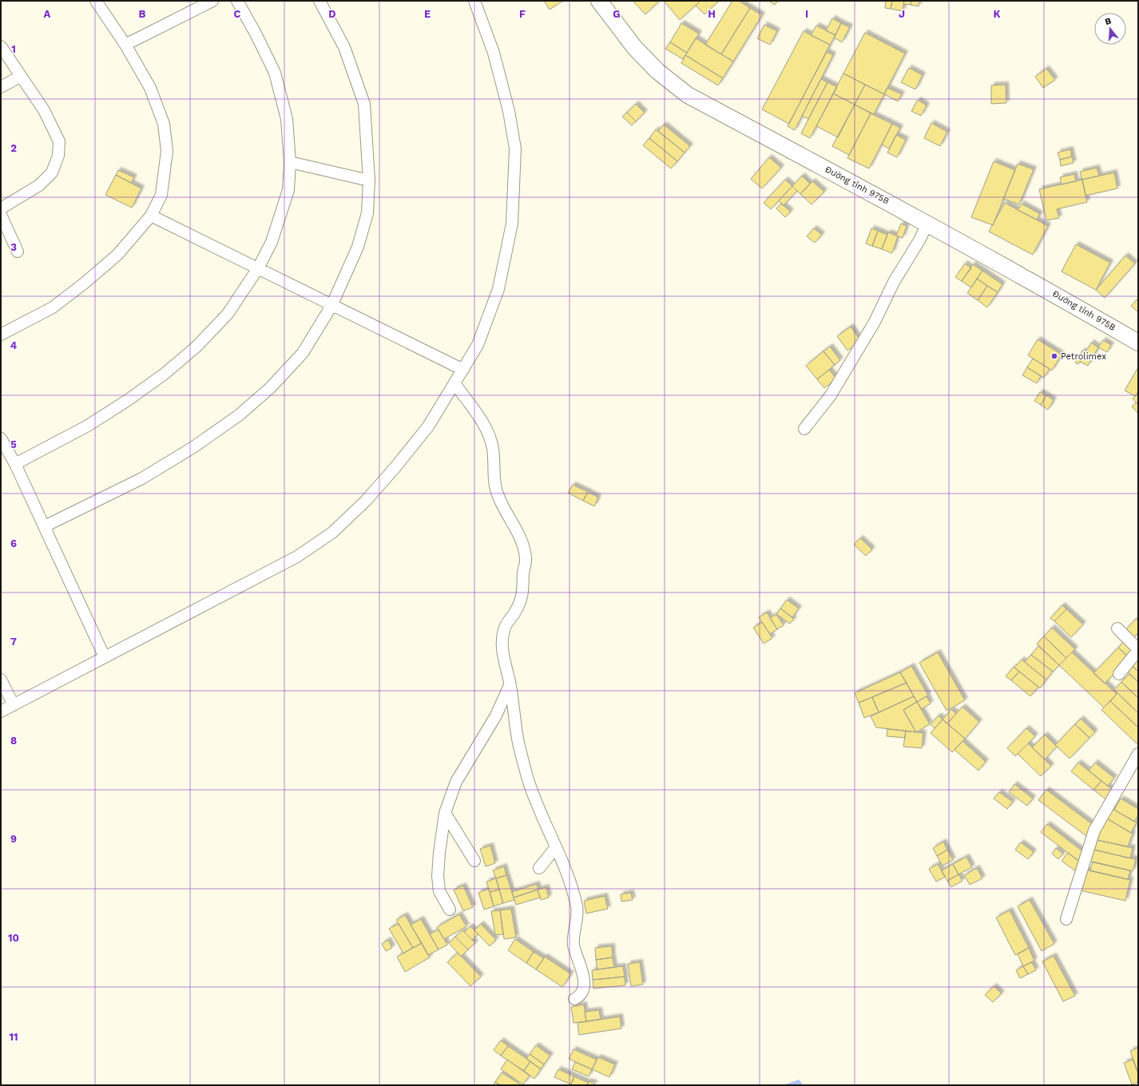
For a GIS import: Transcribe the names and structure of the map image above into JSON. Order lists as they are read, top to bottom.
{
  "streets": {
    "main road": ["Đường tỉnh 975B"]
  },
  "places": ["Petrolimex"],
  "north": "top",
  "grid": {
    "columns": [
      "A",
      "B",
      "C",
      "D",
      "E",
      "F",
      "G",
      "H",
      "I",
      "J",
      "K"
    ],
    "rows": [
      "1",
      "2",
      "3",
      "4",
      "5",
      "6",
      "7",
      "8",
      "9",
      "10",
      "11"
    ]
  }
}
